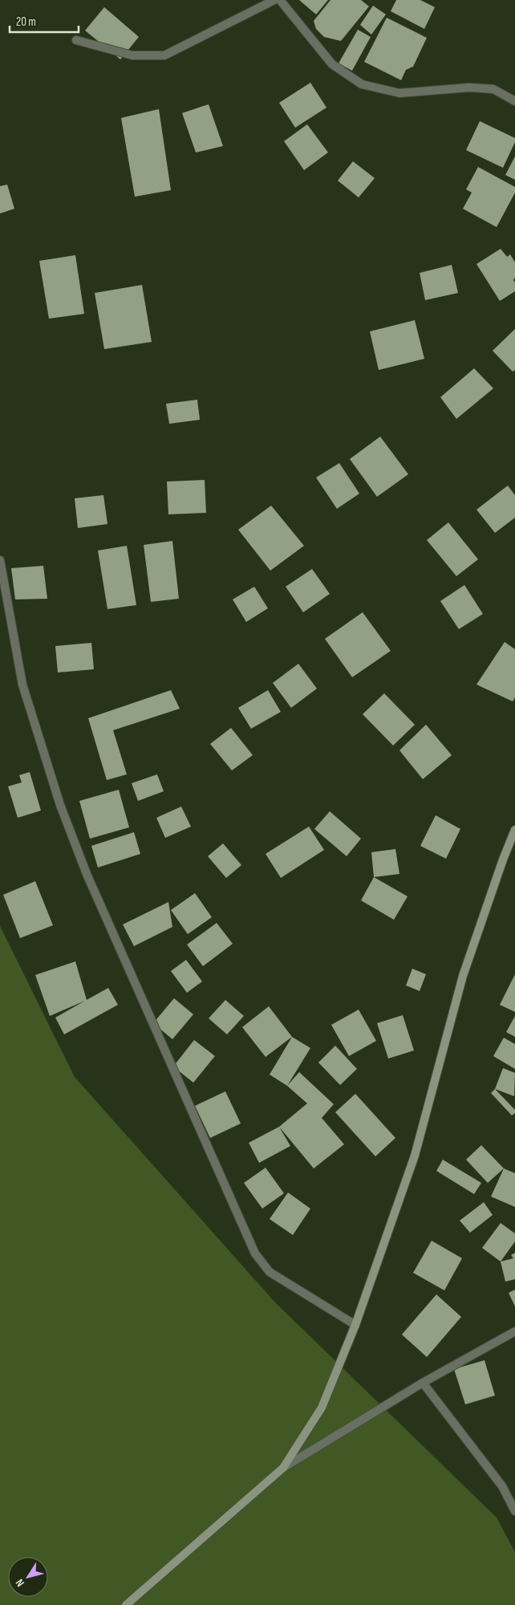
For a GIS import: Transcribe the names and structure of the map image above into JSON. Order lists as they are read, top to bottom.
{
  "scale_bar": "20 m",
  "north": "bottom left"
}
